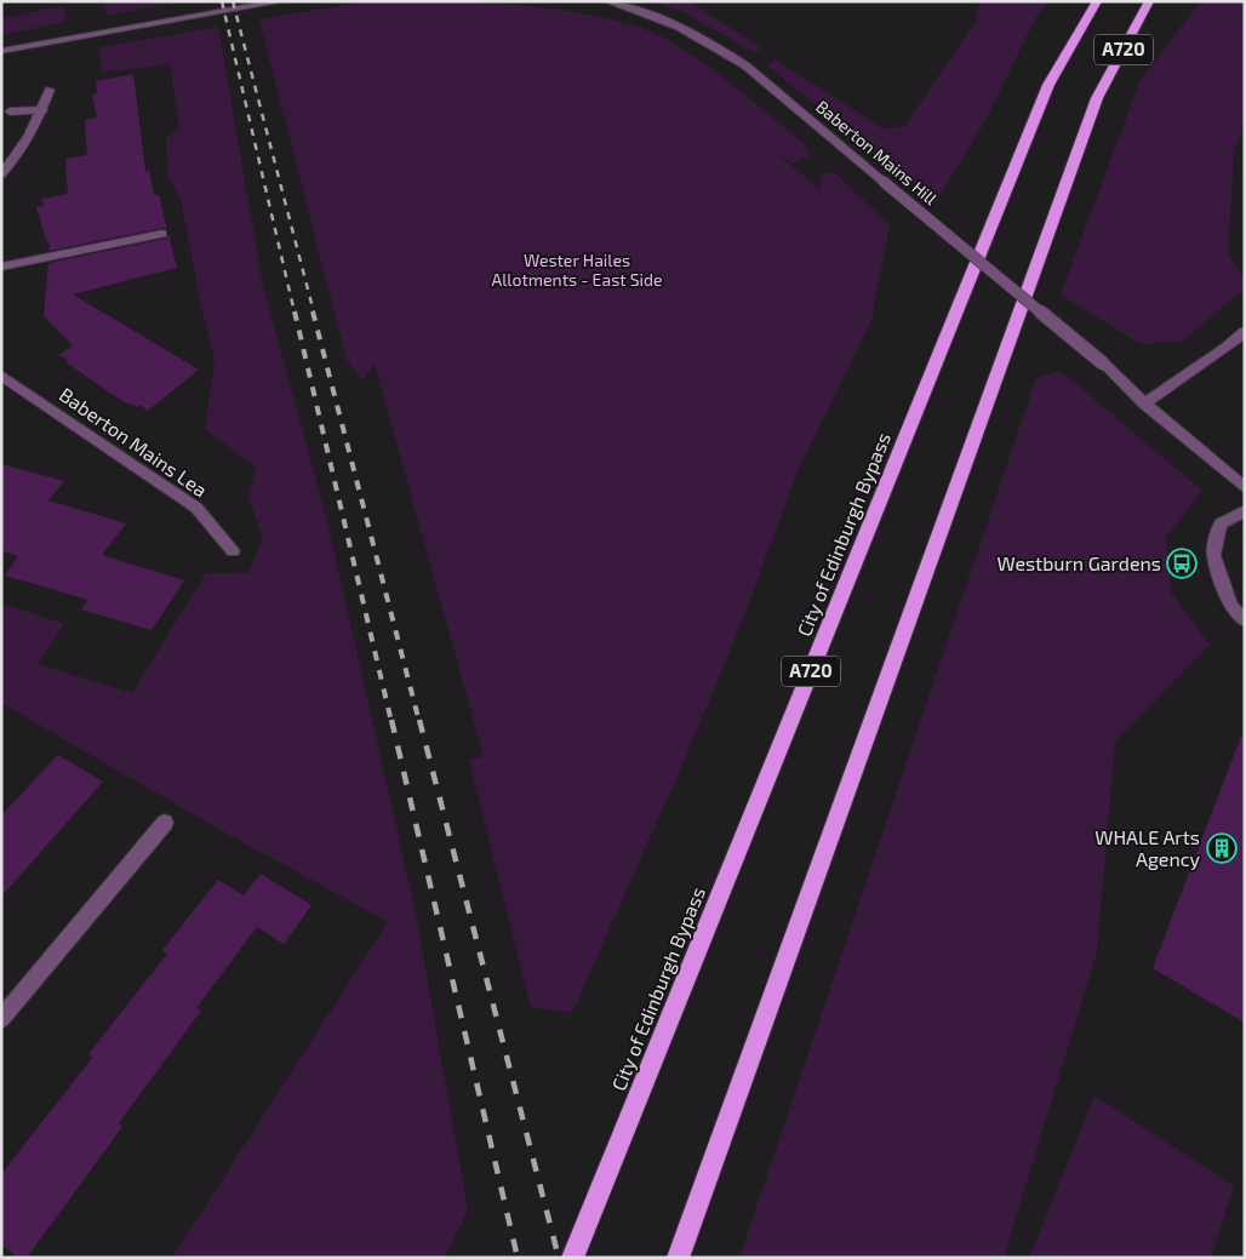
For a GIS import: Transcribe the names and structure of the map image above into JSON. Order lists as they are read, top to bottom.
{
  "streets": {
    "highway": ["A720", "City of Edinburgh Bypass"],
    "street": ["Baberton Mains Hill", "Baberton Mains Lea"]
  },
  "parks": ["Wester Hailes Allotments - East Side"],
  "places": {
    "bus stop": ["Westburn Gardens"],
    "building": ["WHALE Arts Agency"]
  }
}
